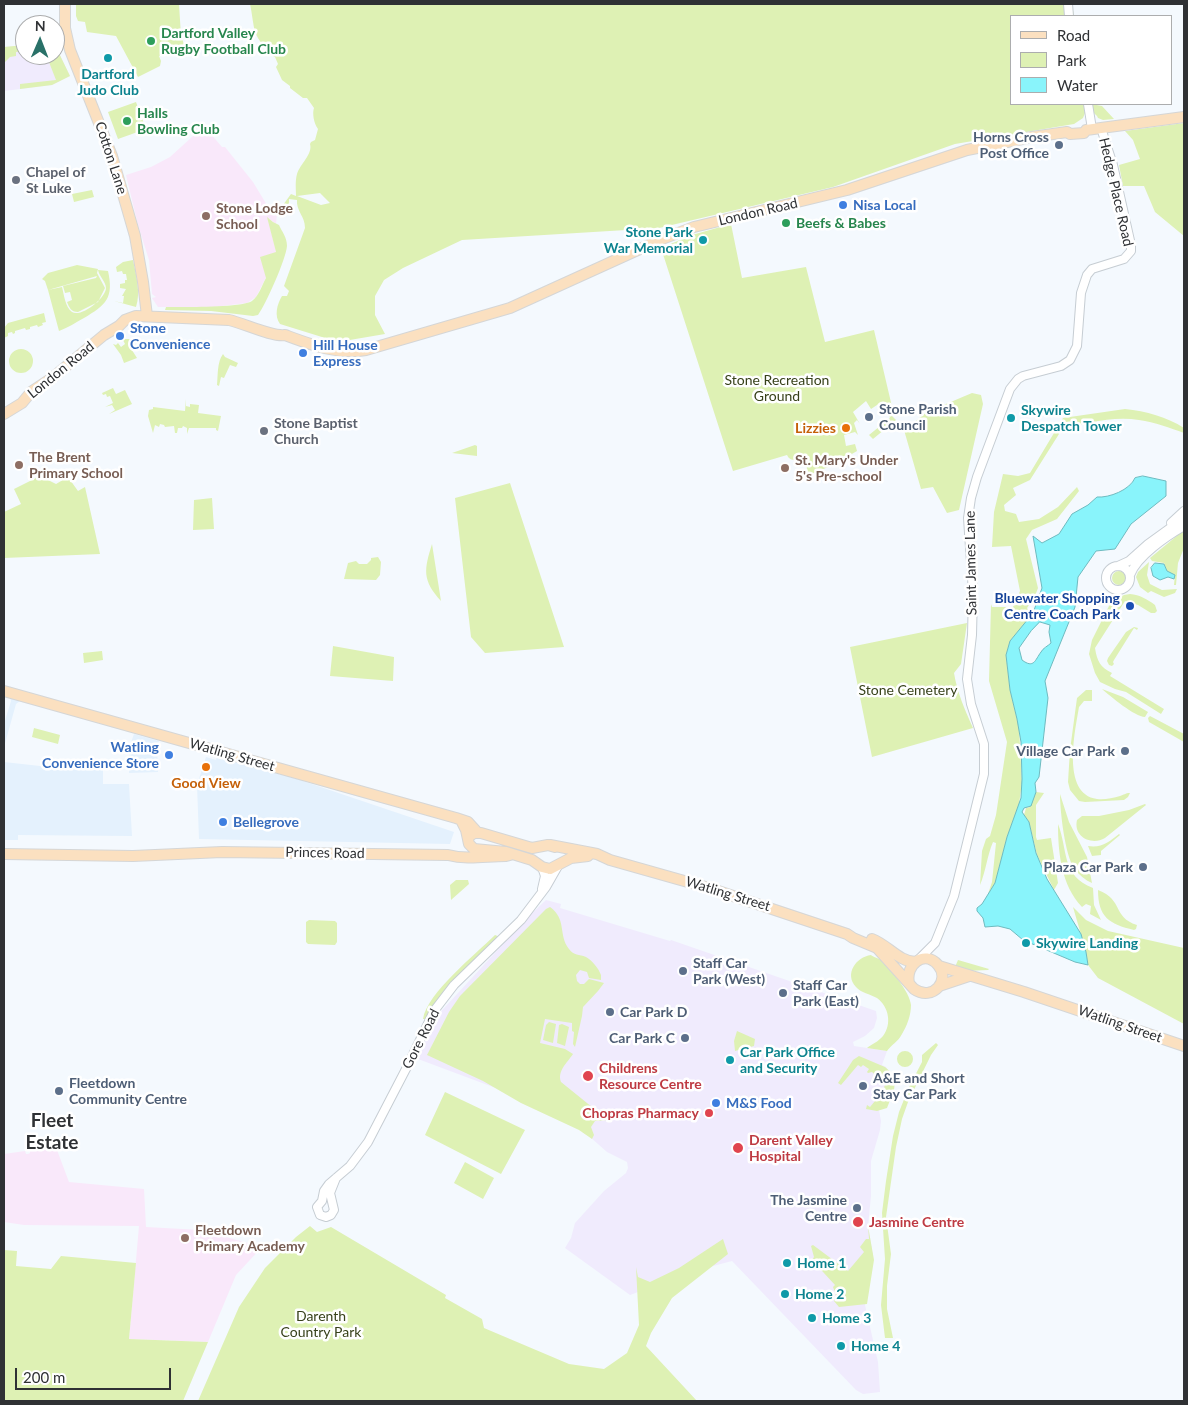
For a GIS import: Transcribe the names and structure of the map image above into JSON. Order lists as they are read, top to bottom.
{
  "streets": {
    "main road": [
      "Cotton Lane",
      "London Road",
      "Watling Street",
      "Princes Road"
    ],
    "street": ["Hedge Place Road", "Saint James Lane", "Gore Road"]
  },
  "crossings": [
    ["Cotton Lane", "London Road"],
    ["Hedge Place Road", "London Road"],
    ["Hedge Place Road", "Saint James Lane"],
    ["Saint James Lane", "Watling Street"],
    ["Watling Street", "Gore Road"]
  ],
  "districts": ["Fleet Estate"],
  "parks": ["Stone Recreation Ground", "Stone Cemetery", "Darenth Country Park"],
  "places": [
    "Dartford Valley Rugby Football Club",
    "Dartford Judo Club",
    "Halls Bowling Club",
    "Horns Cross Post Office",
    "Chapel of St Luke",
    "Nisa Local",
    "Stone Lodge School",
    "Beefs & Babes",
    "Stone Park War Memorial",
    "Stone Convenience",
    "Hill House Express",
    "Stone Parish Council",
    "Skywire Despatch Tower",
    "Lizzies",
    "Stone Baptist Church",
    "The Brent Primary School",
    "St. Mary's Under 5's Pre-school",
    "Bluewater Shopping Centre Coach Park",
    "Village Car Park",
    "Watling Convenience Store",
    "Good View",
    "Bellegrove",
    "Plaza Car Park",
    "Skywire Landing",
    "Staff Car Park (West)",
    "Staff Car Park (East)",
    "Car Park D",
    "Car Park C",
    "Car Park Office and Security",
    "Childrens Resource Centre",
    "A&E and Short Stay Car Park",
    "Fleetdown Community Centre",
    "M&S Food",
    "Chopras Pharmacy",
    "Darent Valley Hospital",
    "The Jasmine Centre",
    "Jasmine Centre",
    "Fleetdown Primary Academy",
    "Home 1",
    "Home 2",
    "Home 3",
    "Home 4"
  ],
  "legend": ["Road", "Park", "Water"],
  "scale_bar": "200 m",
  "north": "top"
}
